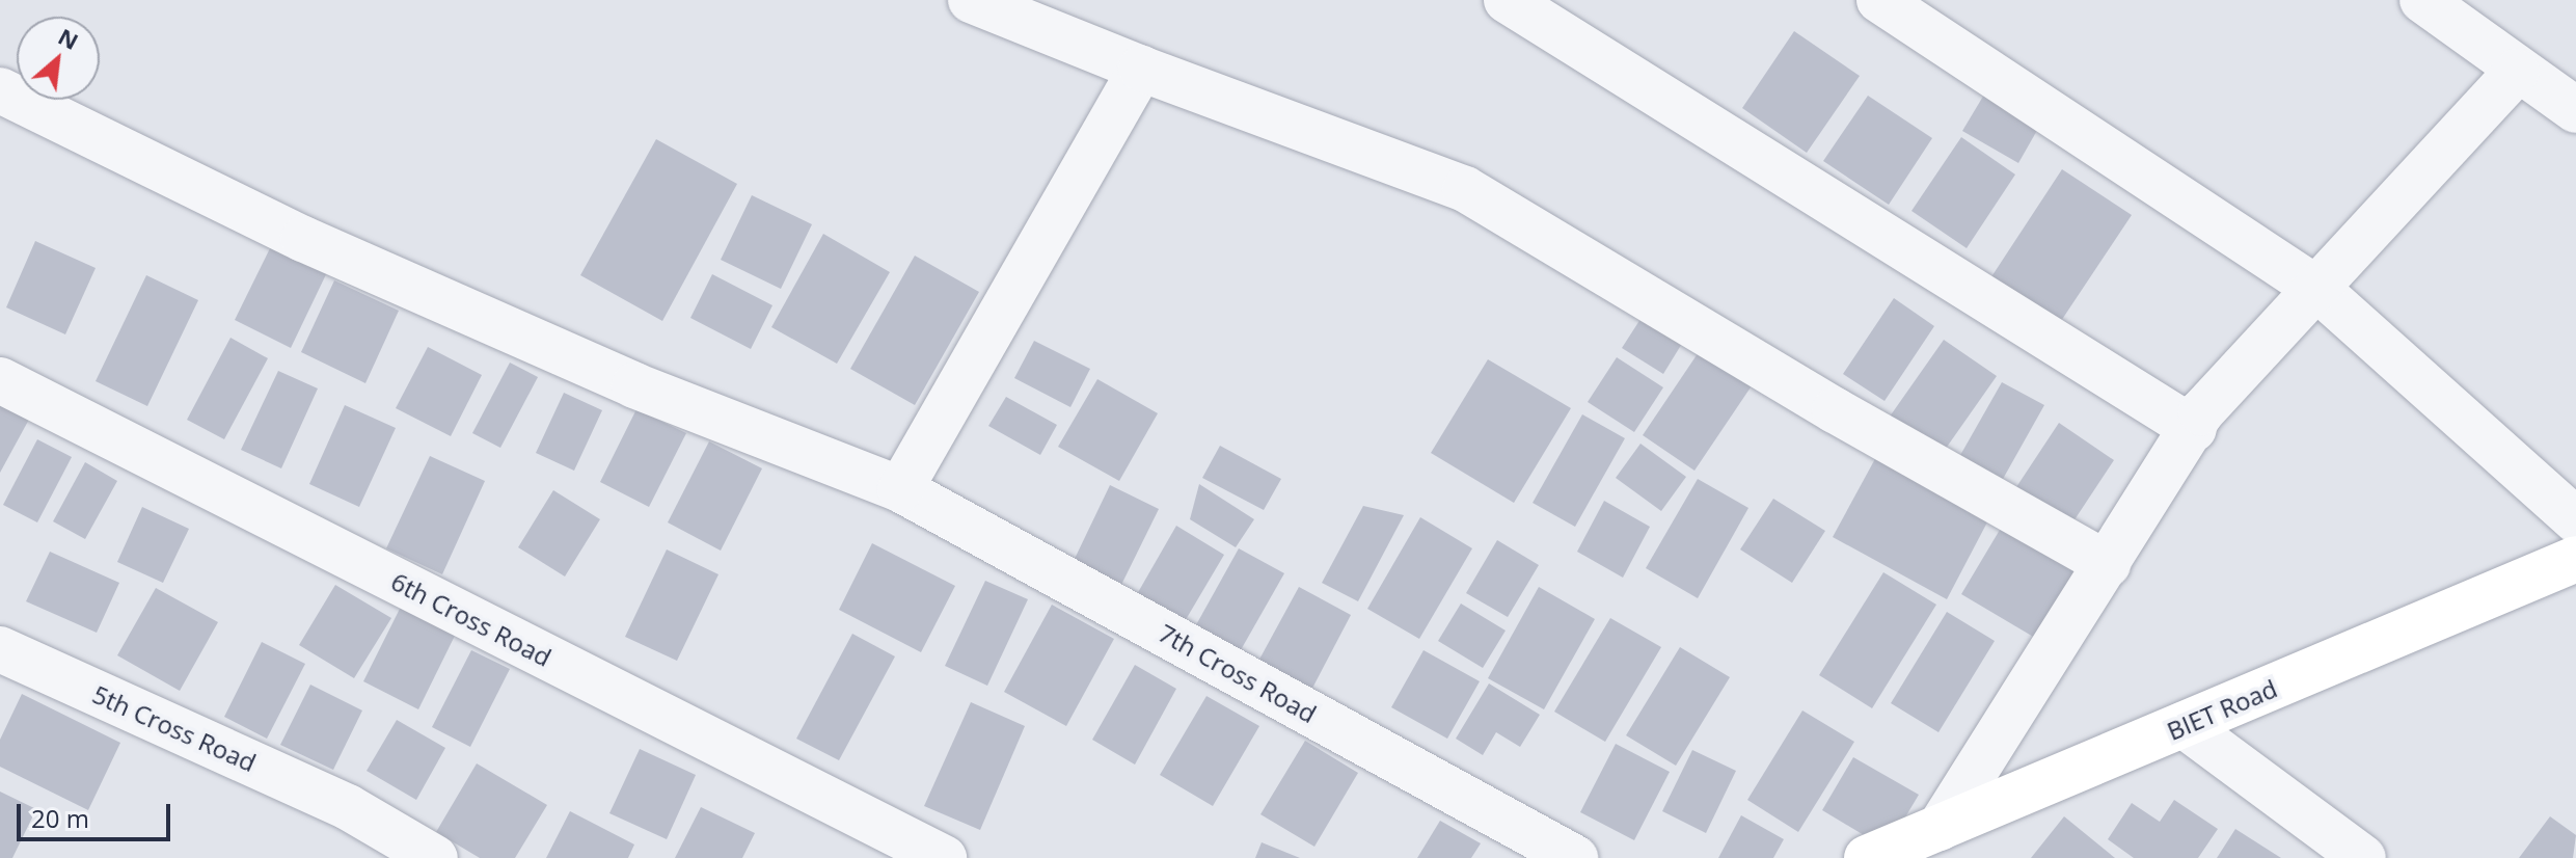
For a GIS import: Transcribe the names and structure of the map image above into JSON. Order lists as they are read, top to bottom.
{
  "streets": {
    "street": [
      "6th Cross Road",
      "7th Cross Road",
      "BIET Road",
      "5th Cross Road"
    ]
  },
  "scale_bar": "20 m",
  "north": "top right"
}
